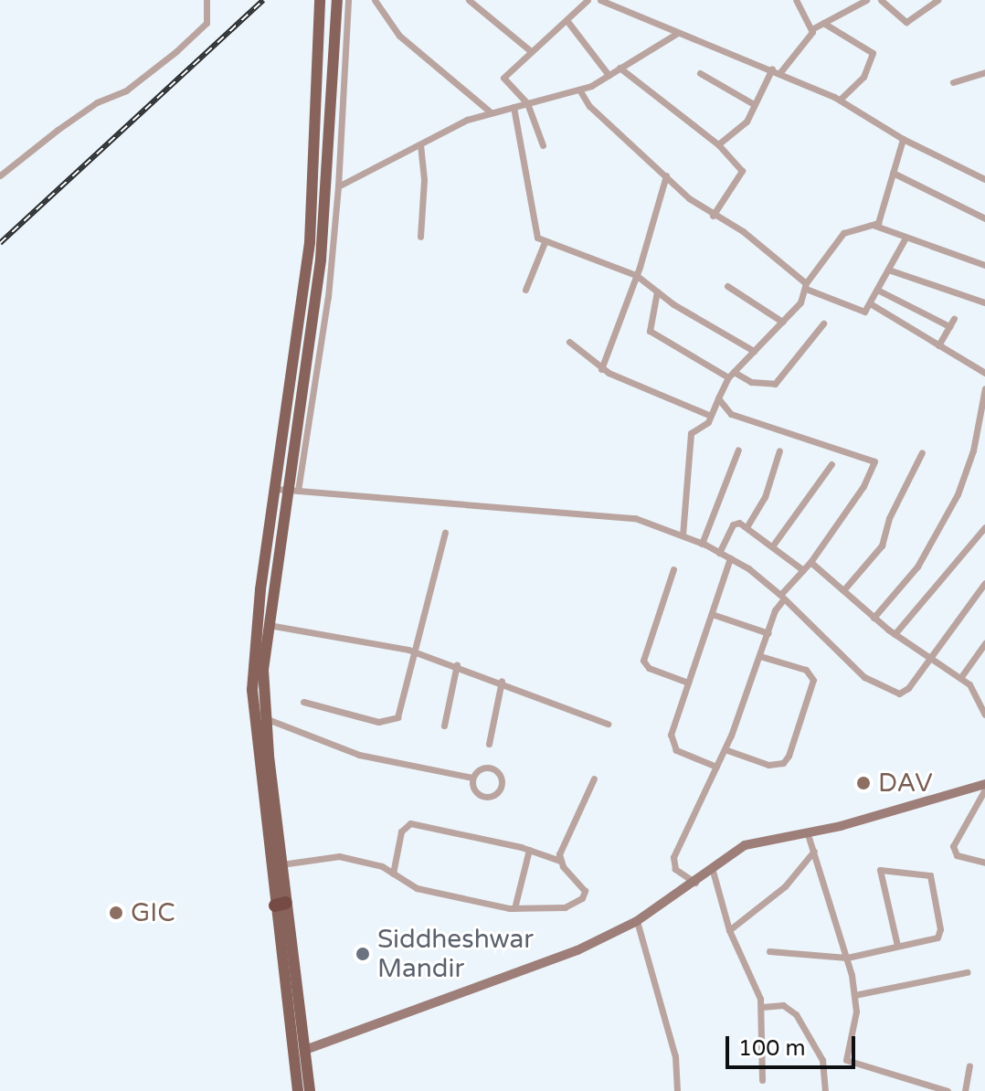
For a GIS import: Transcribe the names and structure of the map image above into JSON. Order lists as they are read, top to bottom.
{
  "places": ["DAV", "GIC", "Siddheshwar Mandir"],
  "scale_bar": "100 m"
}
